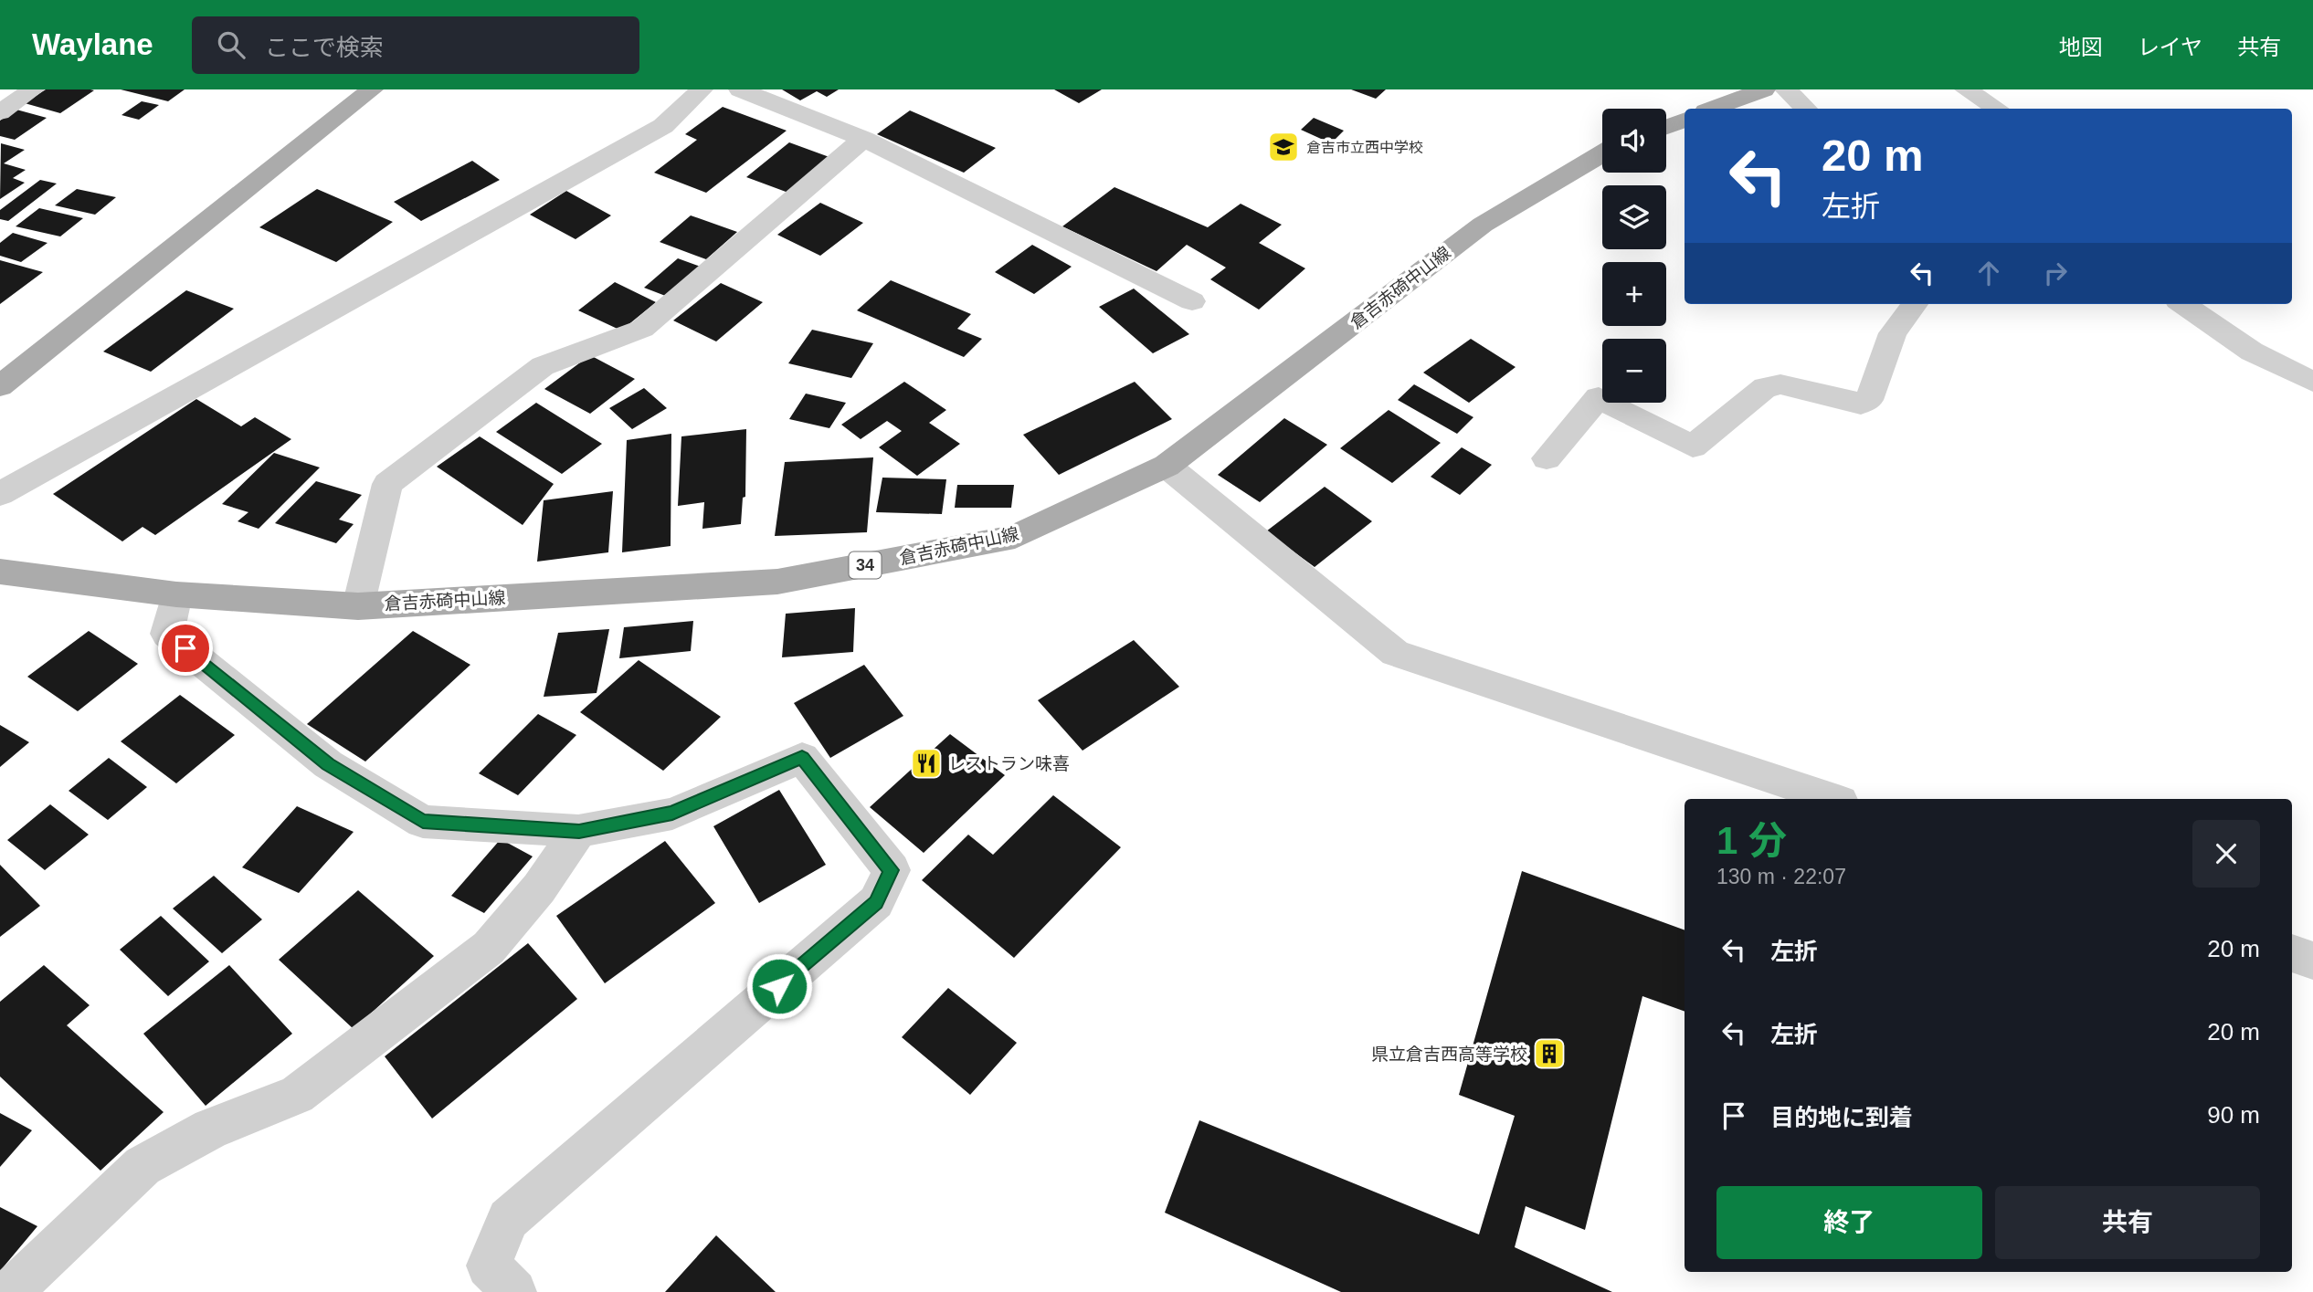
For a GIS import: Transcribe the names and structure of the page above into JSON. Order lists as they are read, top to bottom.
{
  "streets": {
    "main road": ["倉吉赤碕中山線", "34"]
  },
  "places": {
    "school or university": ["倉吉市立西中学校"],
    "restaurant": ["レストラン味喜"],
    "building": ["県立倉吉西高等学校"]
  },
  "page": {
    "header": "Waylane",
    "search": "ここで検索",
    "nav": ["地図", "レイヤ", "共有"],
    "map_buttons": ["+", "−"],
    "turn": ["20 m", "左折"],
    "heading": ["1 分", "130 m · 22:07"],
    "list": [
      {
        "name": "左折",
        "value": "20 m"
      },
      {
        "name": "左折",
        "value": "20 m"
      },
      {
        "name": "目的地に到着",
        "value": "90 m"
      }
    ],
    "buttons": ["終了", "共有"]
  }
}
